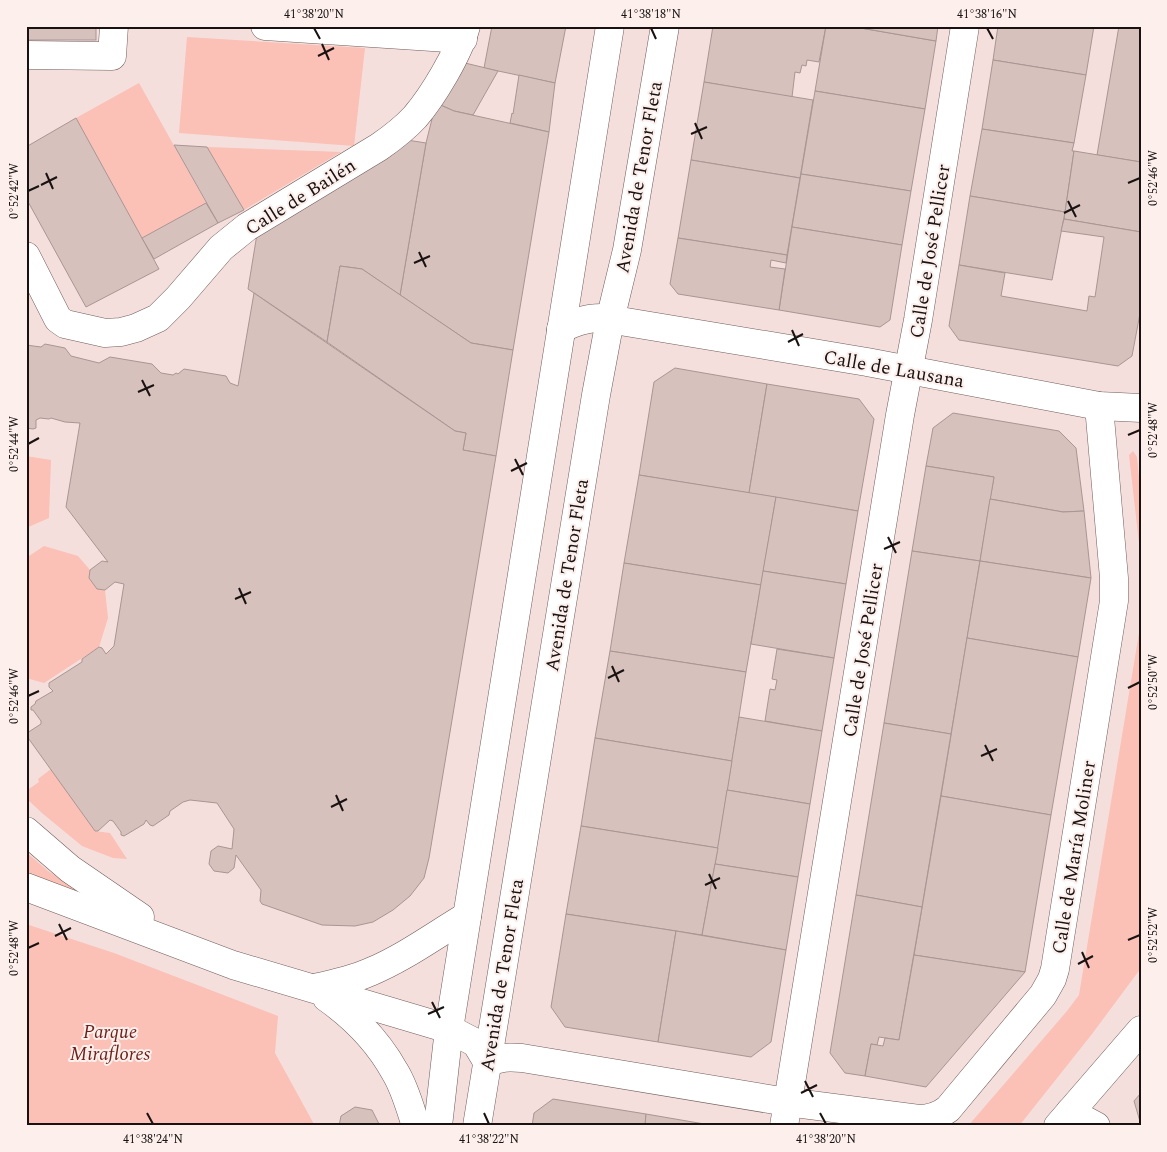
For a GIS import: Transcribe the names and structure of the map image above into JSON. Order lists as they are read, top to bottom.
{
  "streets": {
    "street": [
      "Avenida de Tenor Fleta",
      "Calle de Bailén",
      "Calle de José Pellicer",
      "Calle de Lausana",
      "Calle de María Moliner"
    ]
  },
  "crossings": [
    ["Avenida de Tenor Fleta", "Calle de Lausana"],
    ["Avenida de Tenor Fleta", "Calle de María Moliner"],
    ["Calle de José Pellicer", "Calle de Lausana"],
    ["Calle de José Pellicer", "Calle de María Moliner"],
    ["Calle de Lausana", "Calle de María Moliner"]
  ],
  "parks": ["Parque Miraflores"],
  "coordinates": [
    "41°38'20\"N",
    "41°38'18\"N",
    "41°38'16\"N",
    "0°52'46\"W",
    "0°52'42\"W",
    "0°52'48\"W",
    "0°52'44\"W",
    "0°52'50\"W",
    "0°52'52\"W",
    "41°38'24\"N",
    "41°38'22\"N"
  ]
}
